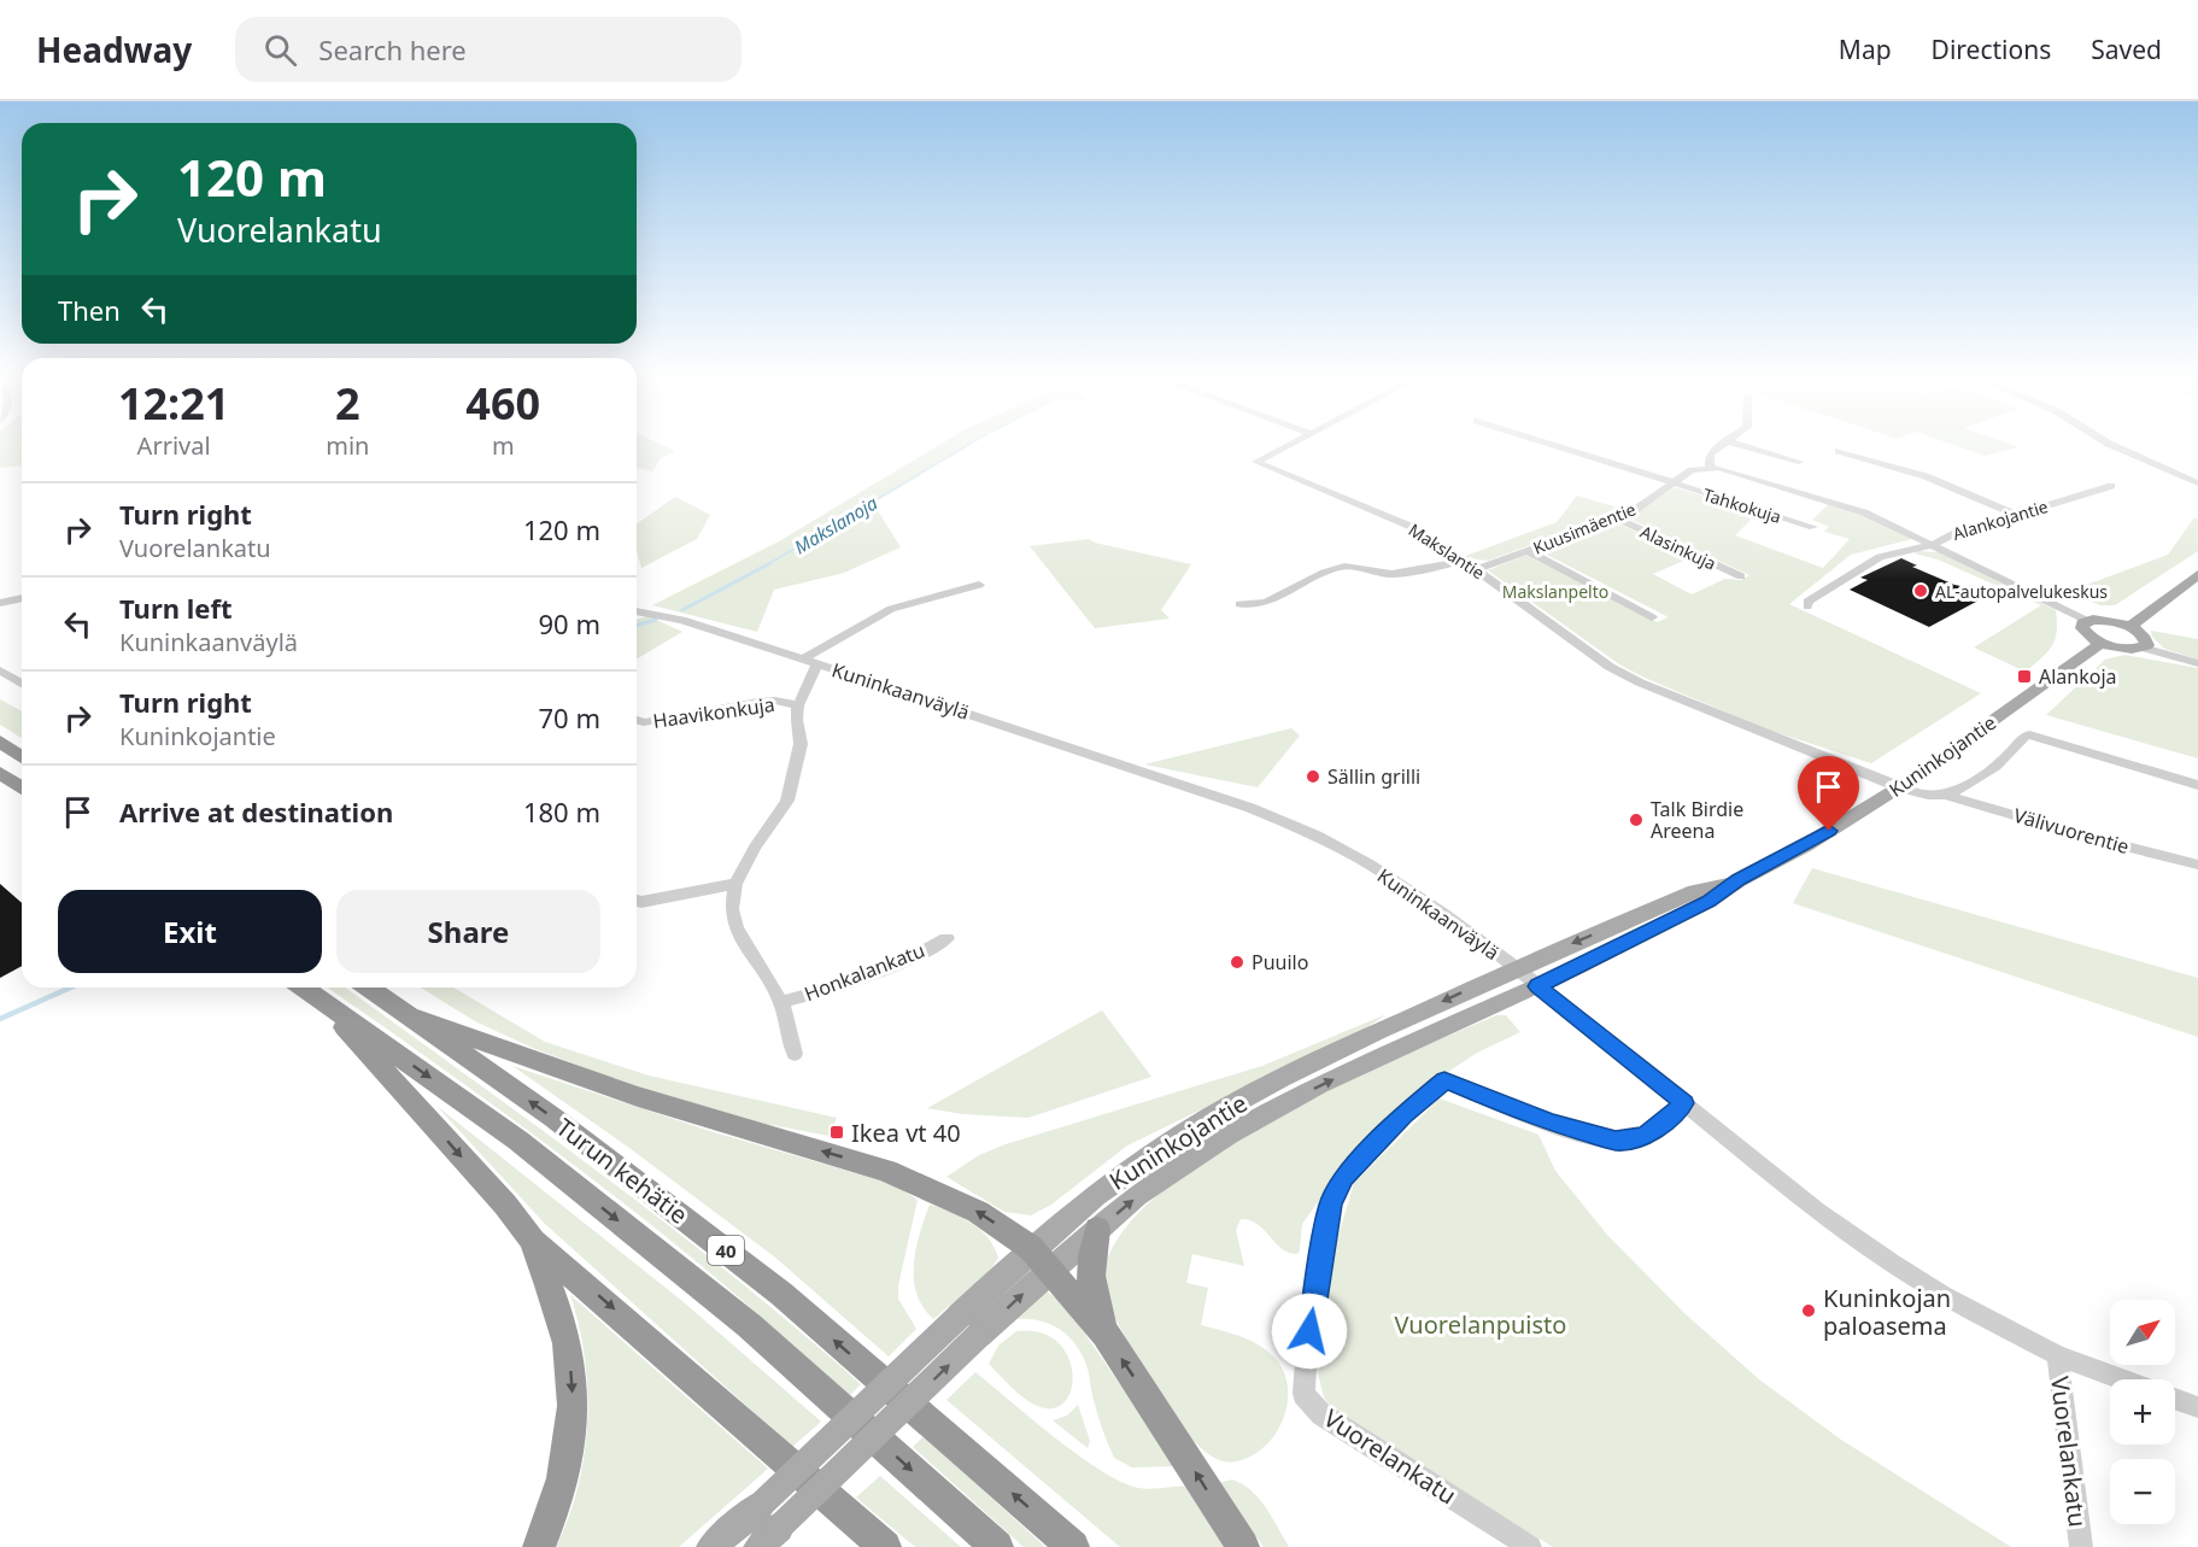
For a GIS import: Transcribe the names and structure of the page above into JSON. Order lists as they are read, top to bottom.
{
  "streets": {
    "highway": ["Turun kehätie", "40"],
    "main road": ["Kuninkojantie"],
    "street": [
      "Tahkokuja",
      "Alankojantie",
      "Kuusimäentie",
      "Alasinkuja",
      "Makslantie",
      "Kuninkaanväylä",
      "Haavikonkuja",
      "Välivuorentie",
      "Honkalankatu",
      "Vuorelankatu"
    ]
  },
  "crossings": [
    ["Tahkokuja", "Kuusimäentie"],
    ["Kuusimäentie", "Alasinkuja"],
    ["Kuusimäentie", "Makslantie"],
    ["Makslantie", "Kuninkojantie"],
    ["Makslantie", "Välivuorentie"],
    ["Kuninkaanväylä", "Kuninkojantie"],
    ["Kuninkaanväylä", "Honkalankatu"],
    ["Kuninkaanväylä", "Vuorelankatu"],
    ["Haavikonkuja", "Honkalankatu"]
  ],
  "water": ["Makslanoja"],
  "parks": ["Makslanpelto", "Vuorelanpuisto"],
  "places": {
    "other": [
      "AL-autopalvelukeskus",
      "Sällin grilli",
      "Talk Birdie Areena",
      "Puuilo",
      "Kuninkojan paloasema"
    ],
    "transit": ["Alankoja", "Ikea vt 40"]
  },
  "north": "top right",
  "page": {
    "header": "Headway",
    "search": "Search here",
    "nav": ["Map", "Directions", "Saved"],
    "turn": ["120 m", "Vuorelankatu"],
    "then": "Then",
    "eta": [
      "12:21",
      "Arrival",
      "2",
      "min",
      "460",
      "m"
    ],
    "list": [
      {
        "name": "Turn right",
        "note": "Vuorelankatu",
        "value": "120 m"
      },
      {
        "name": "Turn left",
        "note": "Kuninkaanväylä",
        "value": "90 m"
      },
      {
        "name": "Turn right",
        "note": "Kuninkojantie",
        "value": "70 m"
      },
      {
        "name": "Arrive at destination",
        "value": "180 m"
      }
    ],
    "buttons": ["Exit", "Share"],
    "map_buttons": ["+", "−"]
  }
}
